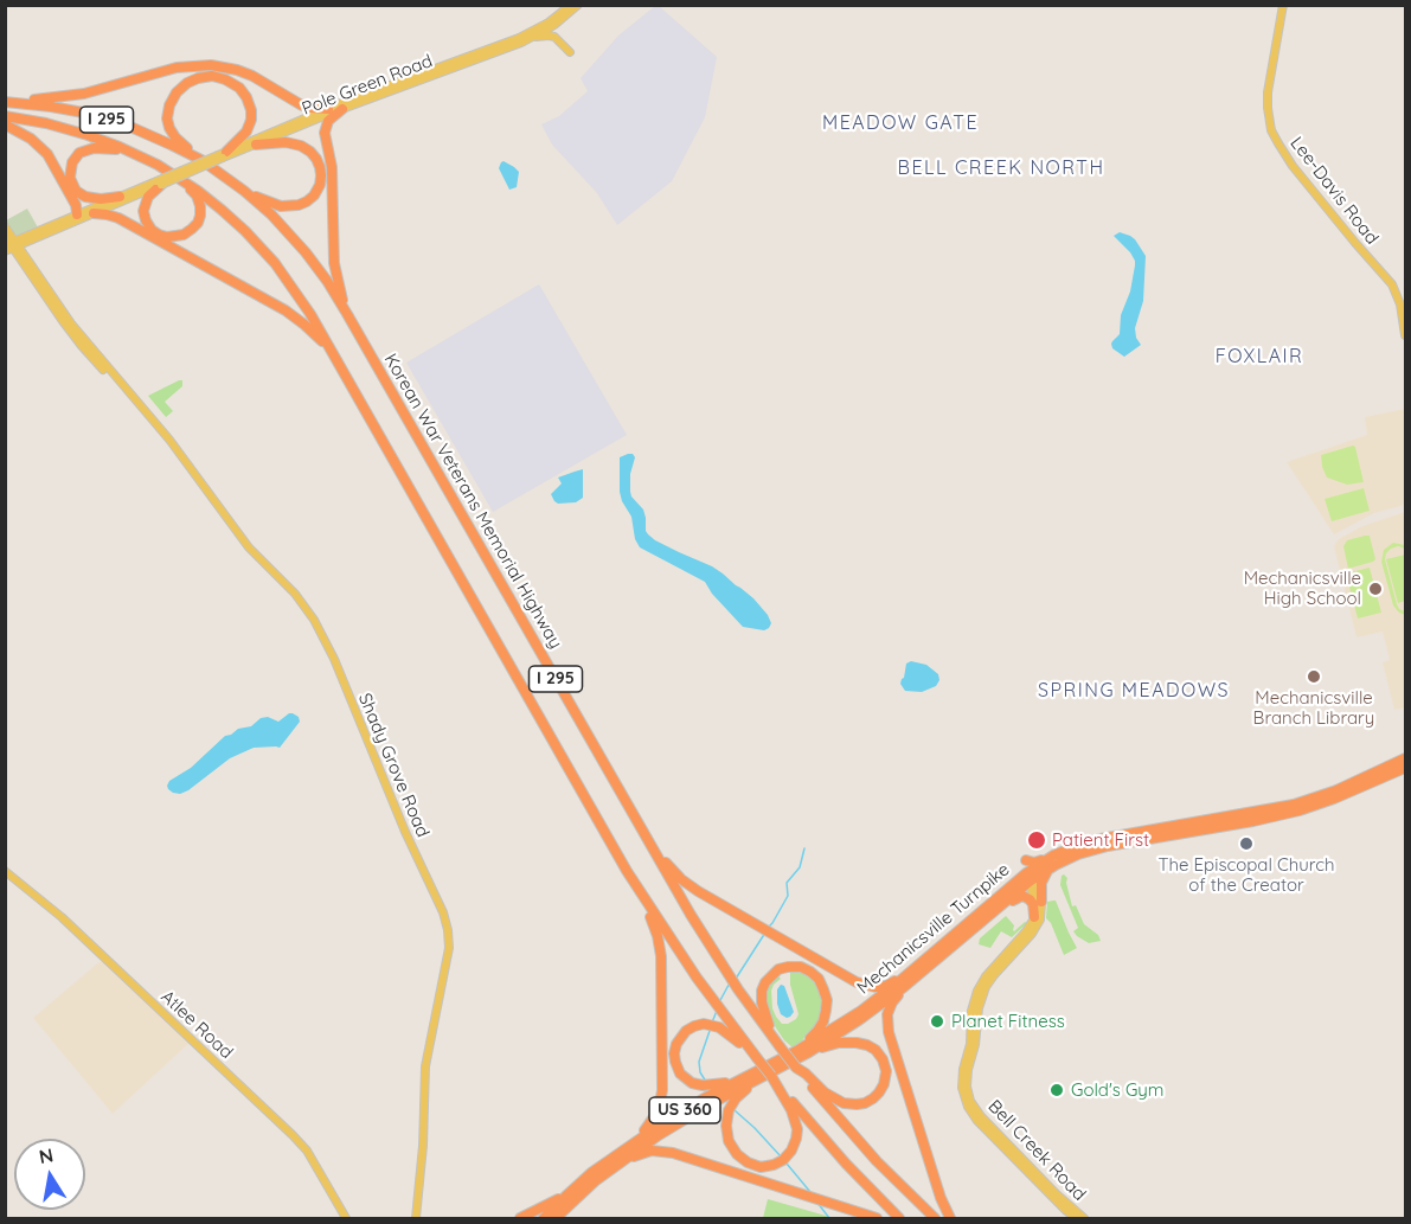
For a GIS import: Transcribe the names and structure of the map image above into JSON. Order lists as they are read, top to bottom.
{
  "streets": {
    "highway": [
      "I 295",
      "Korean War Veterans Memorial Highway",
      "Mechanicsville Turnpike",
      "US 360"
    ],
    "main road": [
      "Pole Green Road",
      "Lee-Davis Road",
      "Shady Grove Road",
      "Atlee Road",
      "Bell Creek Road"
    ]
  },
  "crossings": [
    ["I 295", "Mechanicsville Turnpike"],
    ["Korean War Veterans Memorial Highway", "Mechanicsville Turnpike"],
    ["Mechanicsville Turnpike", "US 360"]
  ],
  "districts": [
    "MEADOW GATE",
    "BELL CREEK NORTH",
    "FOXLAIR",
    "SPRING MEADOWS"
  ],
  "places": [
    "Mechanicsville High School",
    "Mechanicsville Branch Library",
    "Patient First",
    "The Episcopal Church of the Creator",
    "Planet Fitness",
    "Gold's Gym"
  ],
  "north": "top"
}
